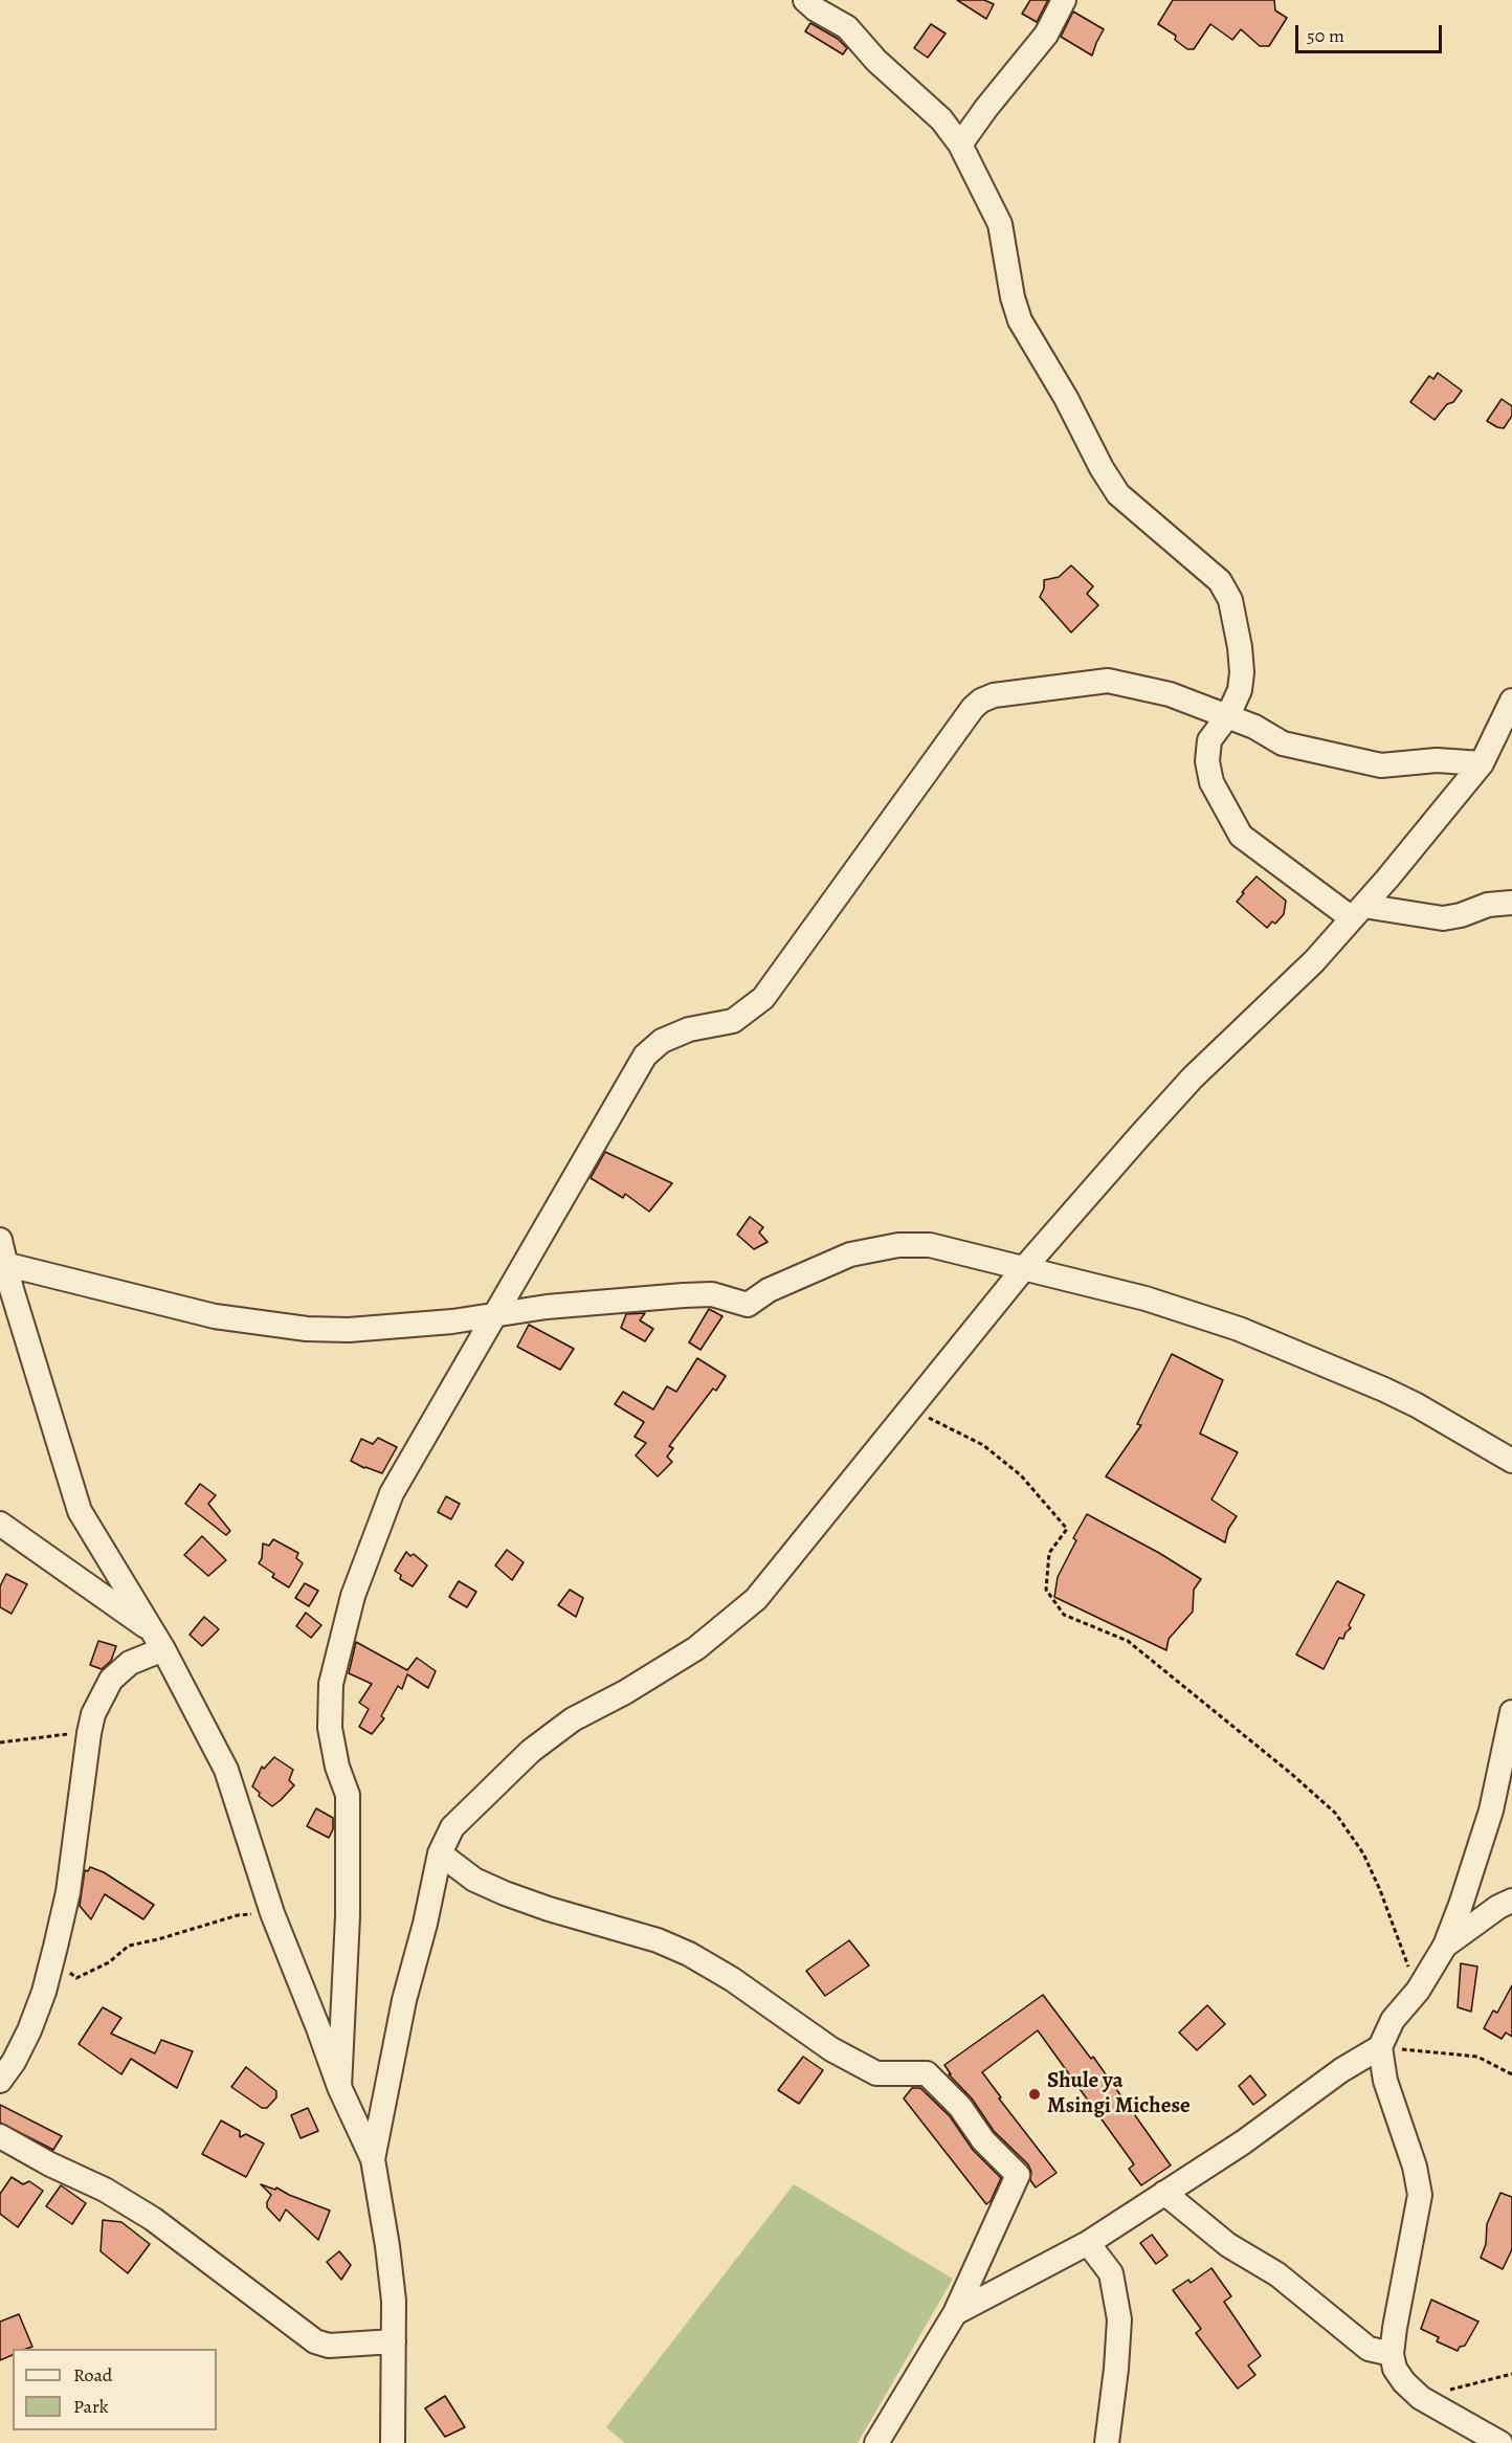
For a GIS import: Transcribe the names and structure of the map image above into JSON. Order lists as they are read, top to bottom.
{
  "places": ["Shule ya Msingi Michese"],
  "legend": ["Road", "Park"],
  "scale_bar": "50 m"
}
